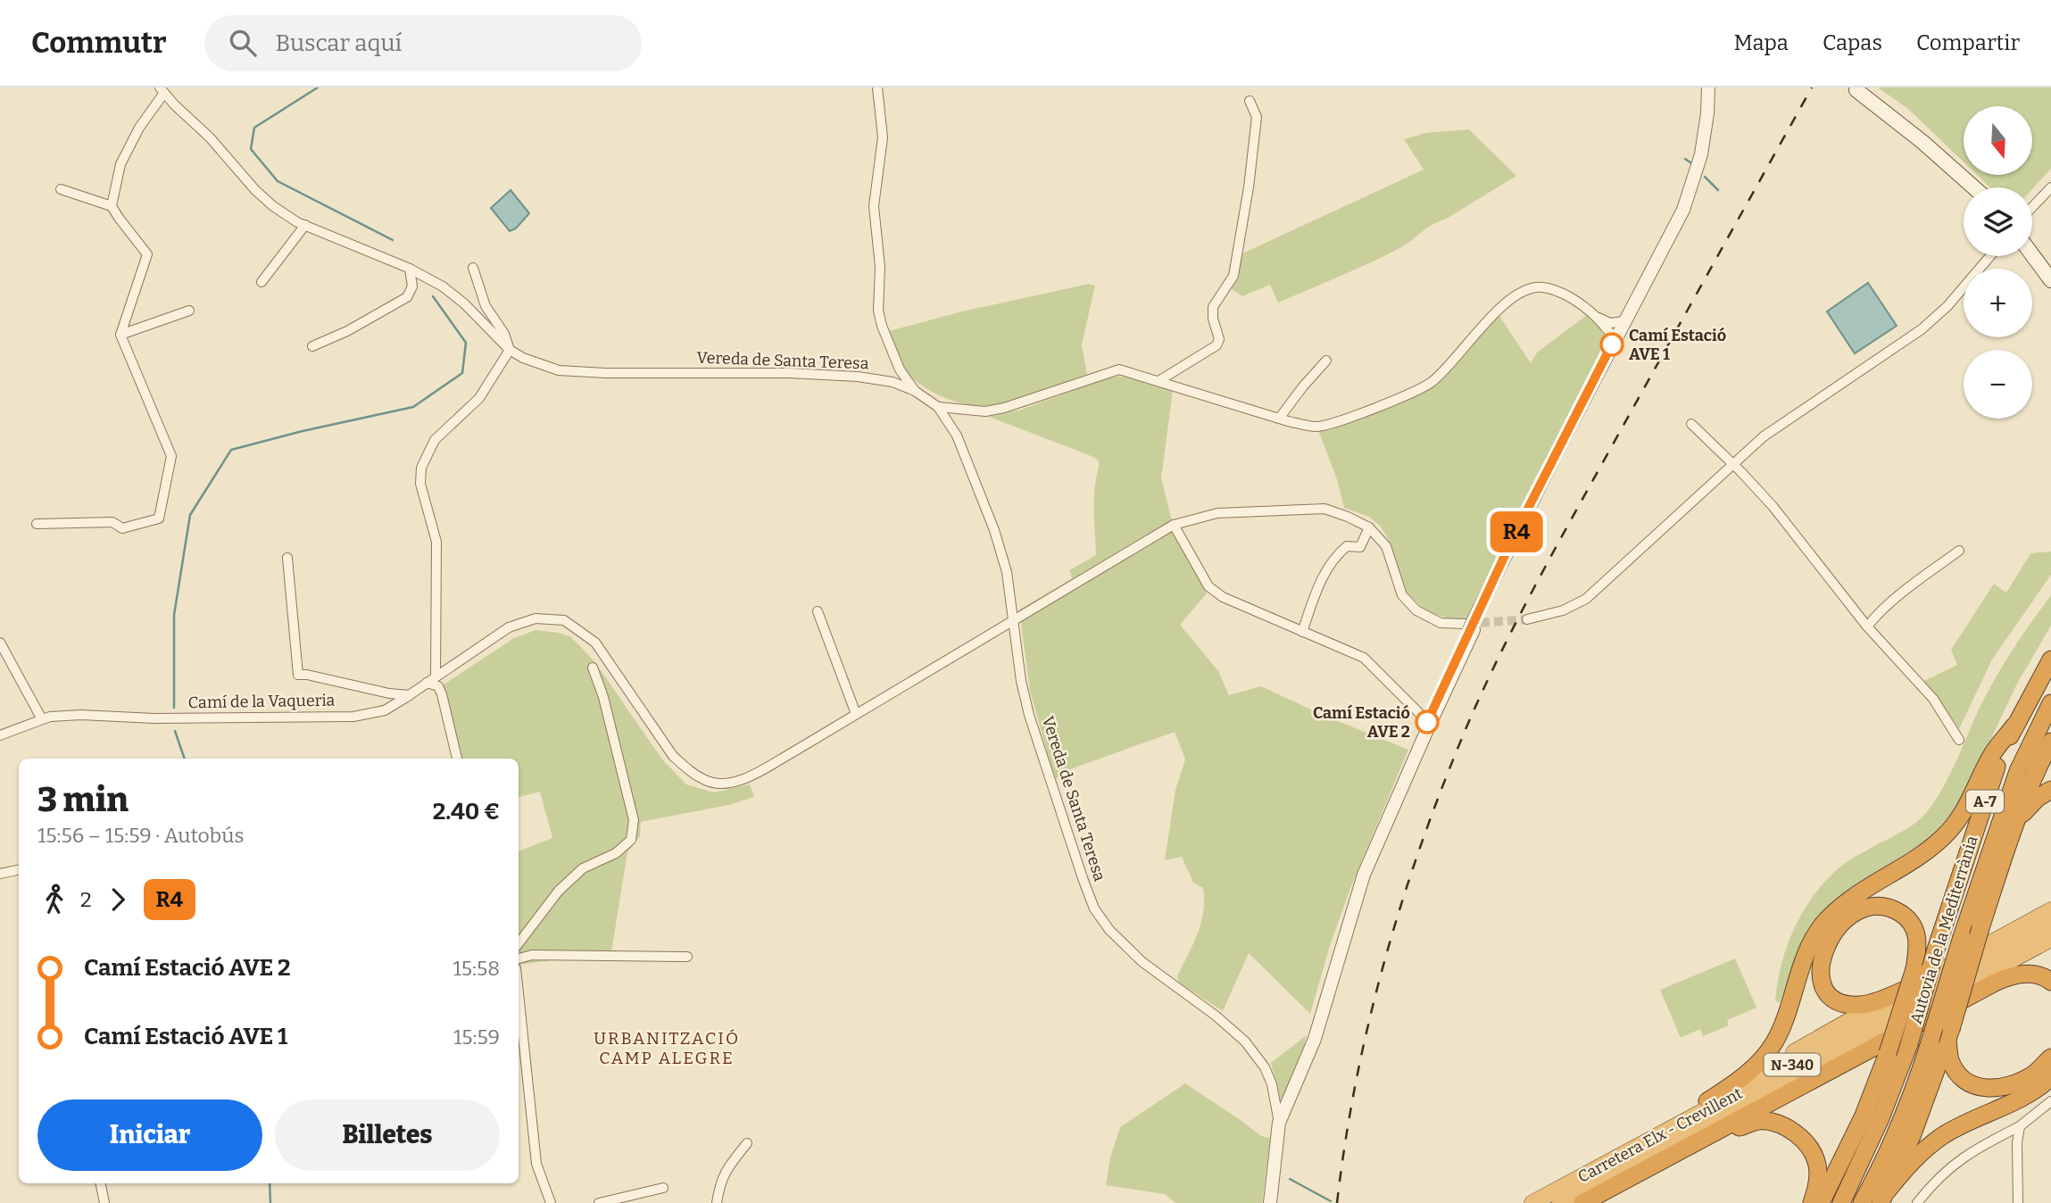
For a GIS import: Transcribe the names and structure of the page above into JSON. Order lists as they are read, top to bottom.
{
  "streets": {
    "highway": [
      "A-7",
      "Autovia de la Mediterrània",
      "N-340",
      "Carretera Elx - Crevillent"
    ],
    "street": ["Vereda de Santa Teresa", "Camí de la Vaqueria"]
  },
  "crossings": [
    ["Vereda de Santa Teresa", "Camí de la Vaqueria"]
  ],
  "districts": ["URBANITZACIÓ CAMP ALEGRE"],
  "places": ["Camí Estació AVE 1", "Camí Estació AVE 2"],
  "lines": ["bus line R4"],
  "north": "bottom",
  "page": {
    "header": "Commutr",
    "search": "Buscar aquí",
    "nav": ["Mapa", "Capas", "Compartir"],
    "on_map": "R4",
    "map_buttons": ["+", "−"],
    "heading": ["3 min", "15:56 – 15:59 · Autobús", "2.40 €"],
    "legs": ["2", "R4"],
    "list": [
      {
        "name": "Camí Estació AVE 2",
        "value": "15:58"
      },
      {
        "name": "Camí Estació AVE 1",
        "value": "15:59"
      }
    ],
    "buttons": ["Iniciar", "Billetes"]
  }
}
